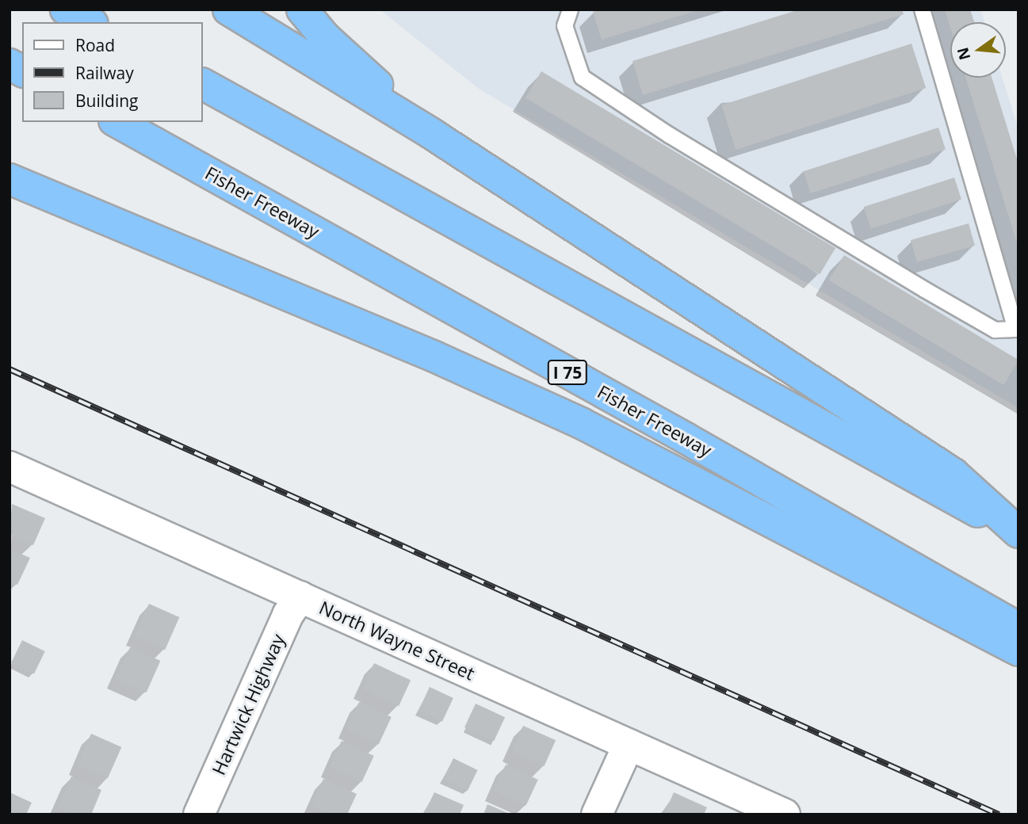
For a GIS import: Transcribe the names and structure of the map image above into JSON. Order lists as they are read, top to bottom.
{
  "streets": {
    "highway": ["Fisher Freeway", "I 75"],
    "street": ["North Wayne Street", "Hartwick Highway"]
  },
  "crossings": [
    ["North Wayne Street", "Hartwick Highway"]
  ],
  "legend": ["Road", "Railway", "Building"],
  "north": "left"
}
